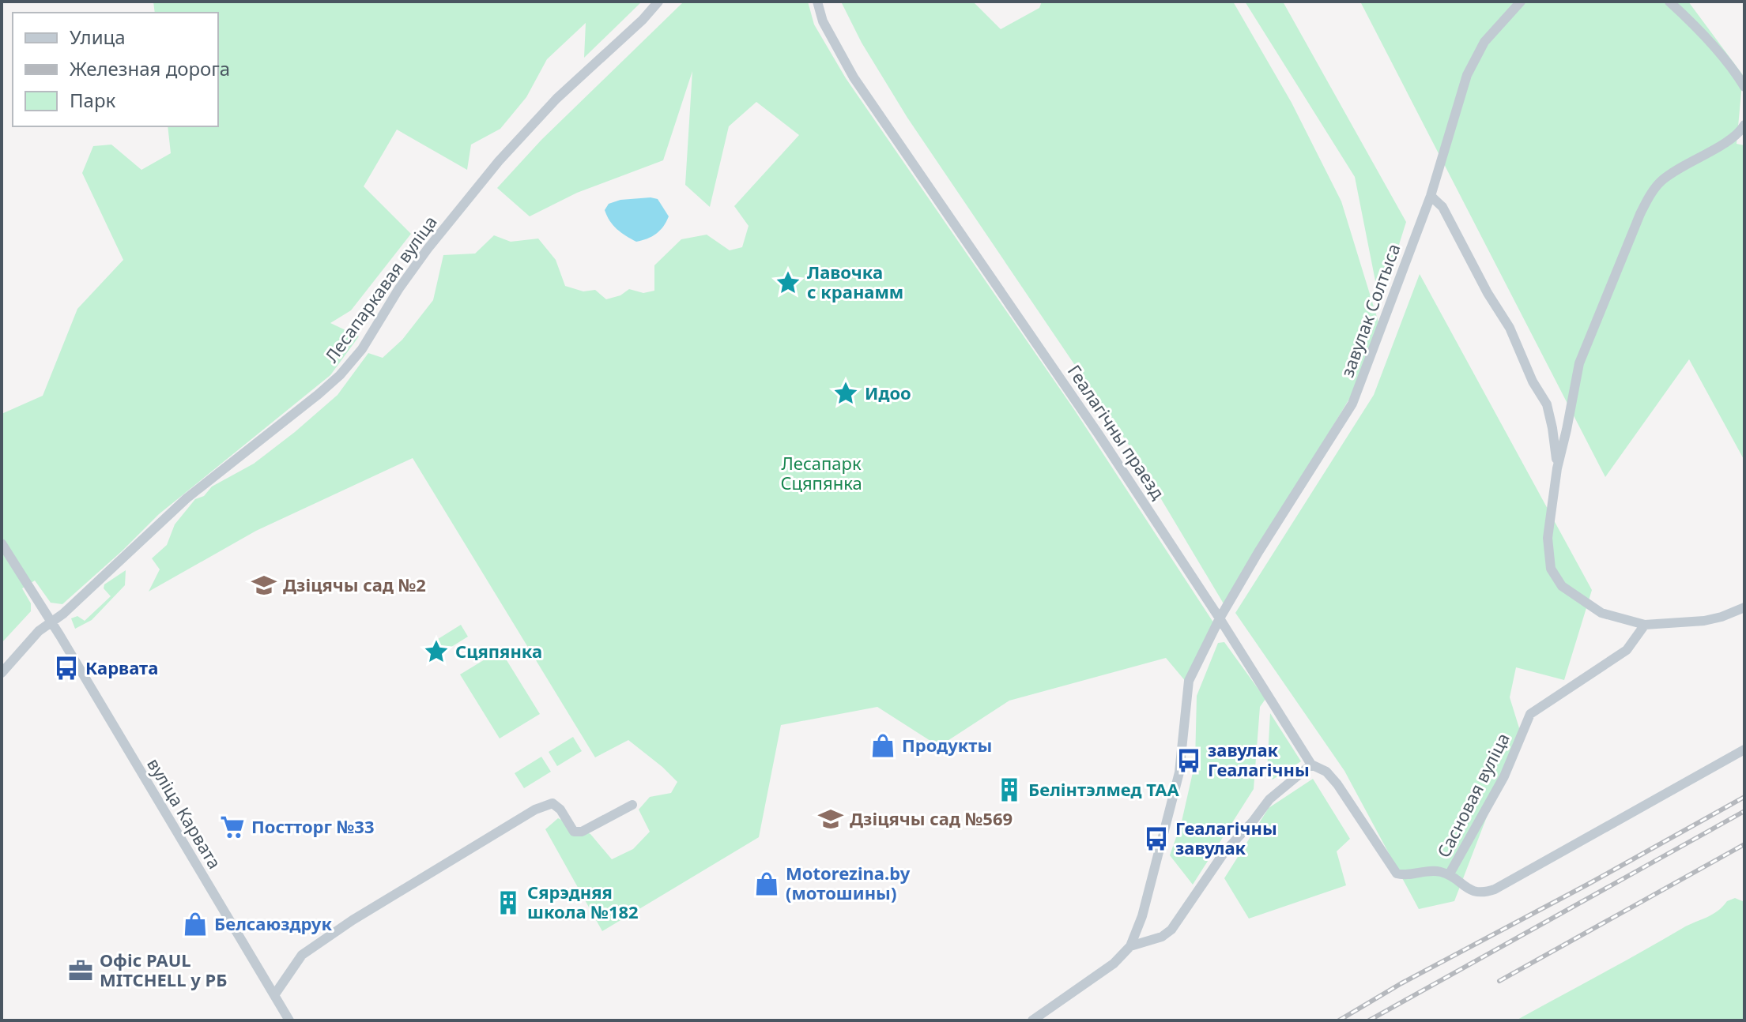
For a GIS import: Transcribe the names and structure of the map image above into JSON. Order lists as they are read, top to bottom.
{
  "streets": {
    "street": [
      "Лесапаркавая вуліца",
      "завулак Солтыса",
      "Геалагічны праезд",
      "Сасновая вуліца",
      "вуліца Карвата"
    ]
  },
  "crossings": [
    ["Лесапаркавая вуліца", "вуліца Карвата"],
    ["завулак Солтыса", "Геалагічны праезд"],
    ["Геалагічны праезд", "Сасновая вуліца"]
  ],
  "parks": ["Лесапарк Сцяпянка"],
  "places": {
    "place": ["Лавочка с кранамм", "Идоо", "Сцяпянка"],
    "school or university": ["Дзіцячы сад №2", "Дзіцячы сад №569"],
    "bus stop": ["Карвата", "завулак Геалагічны", "Геалагічны завулак"],
    "shop": ["Продукты", "Motorezina.by (мотошины)", "Белсаюздрук"],
    "building": ["Белінтэлмед ТАА", "Сярэдняя школа №182"],
    "supermarket": ["Постторг №33"],
    "office": ["Офіс PAUL MITCHELL у РБ"]
  },
  "legend": ["Улица", "Железная дорога", "Парк"]
}
